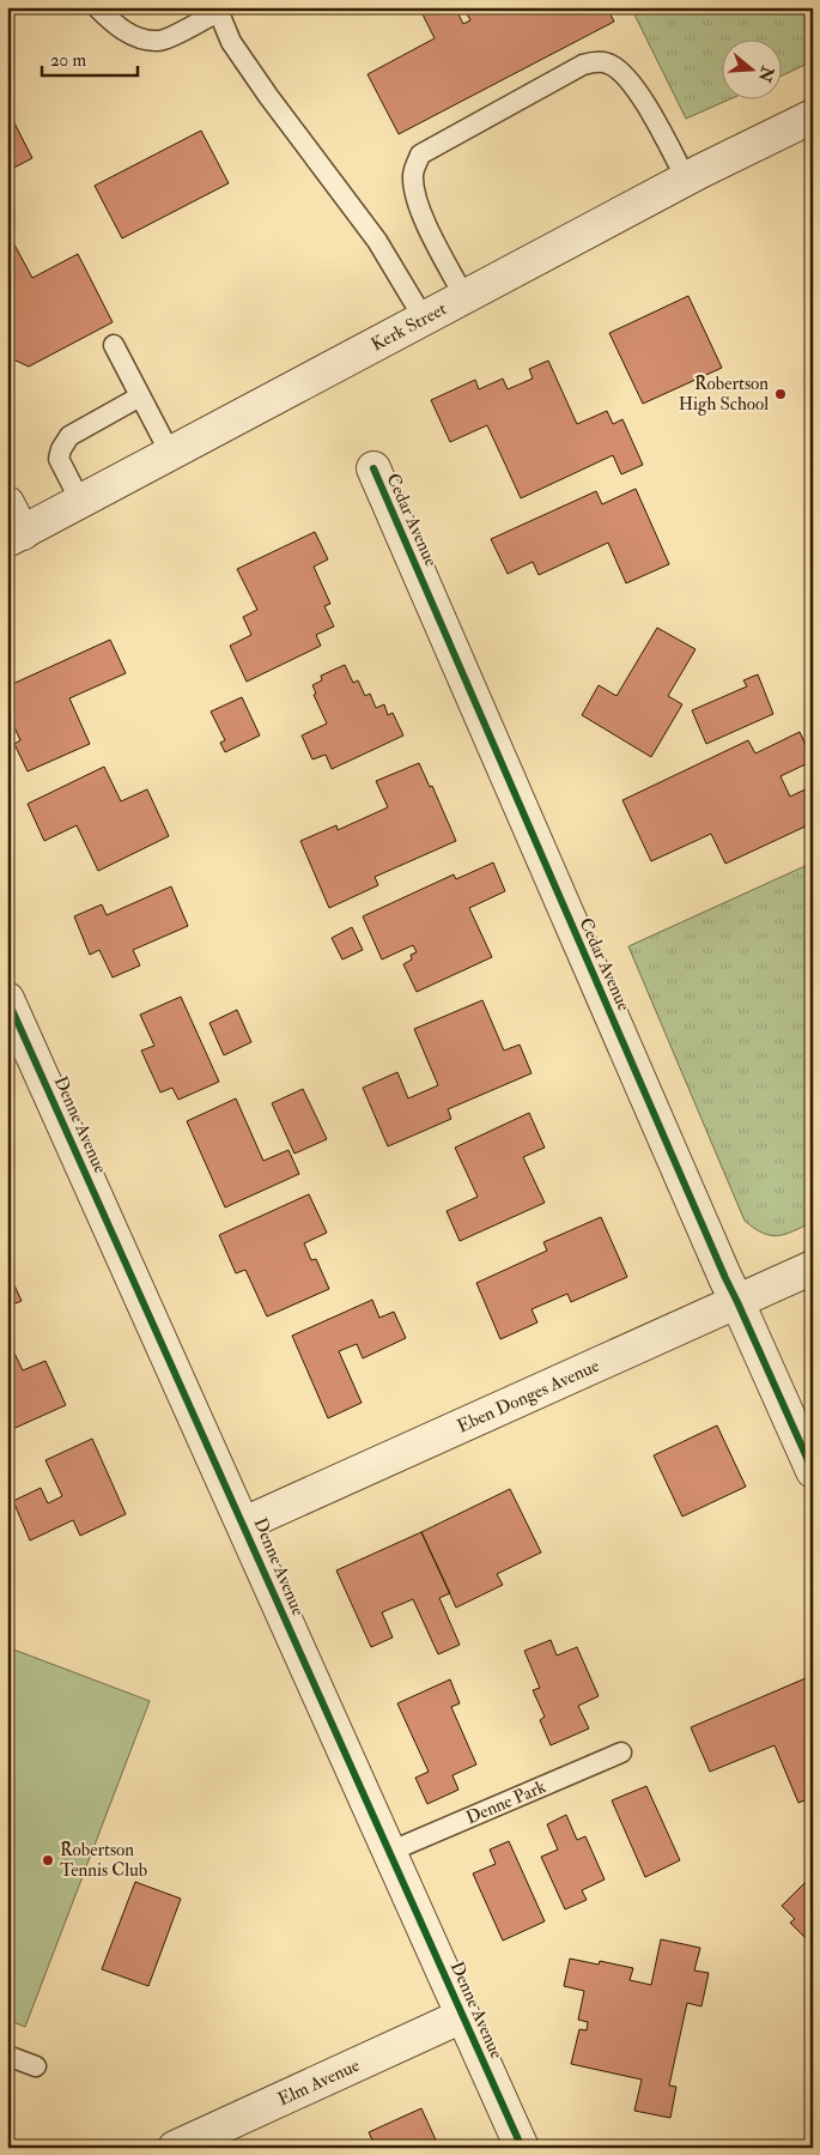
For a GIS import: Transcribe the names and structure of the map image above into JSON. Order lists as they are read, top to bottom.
{
  "streets": {
    "street": [
      "Kerk Street",
      "Cedar Avenue",
      "Denne Avenue",
      "Eben Donges Avenue",
      "Elm Avenue"
    ],
    "lane": ["Denne Park"]
  },
  "crossings": [
    ["Cedar Avenue", "Eben Donges Avenue"],
    ["Denne Avenue", "Eben Donges Avenue"],
    ["Denne Avenue", "Denne Park"],
    ["Denne Avenue", "Elm Avenue"]
  ],
  "places": ["Robertson High School", "Robertson Tennis Club"],
  "scale_bar": "20 m",
  "north": "right"
}
